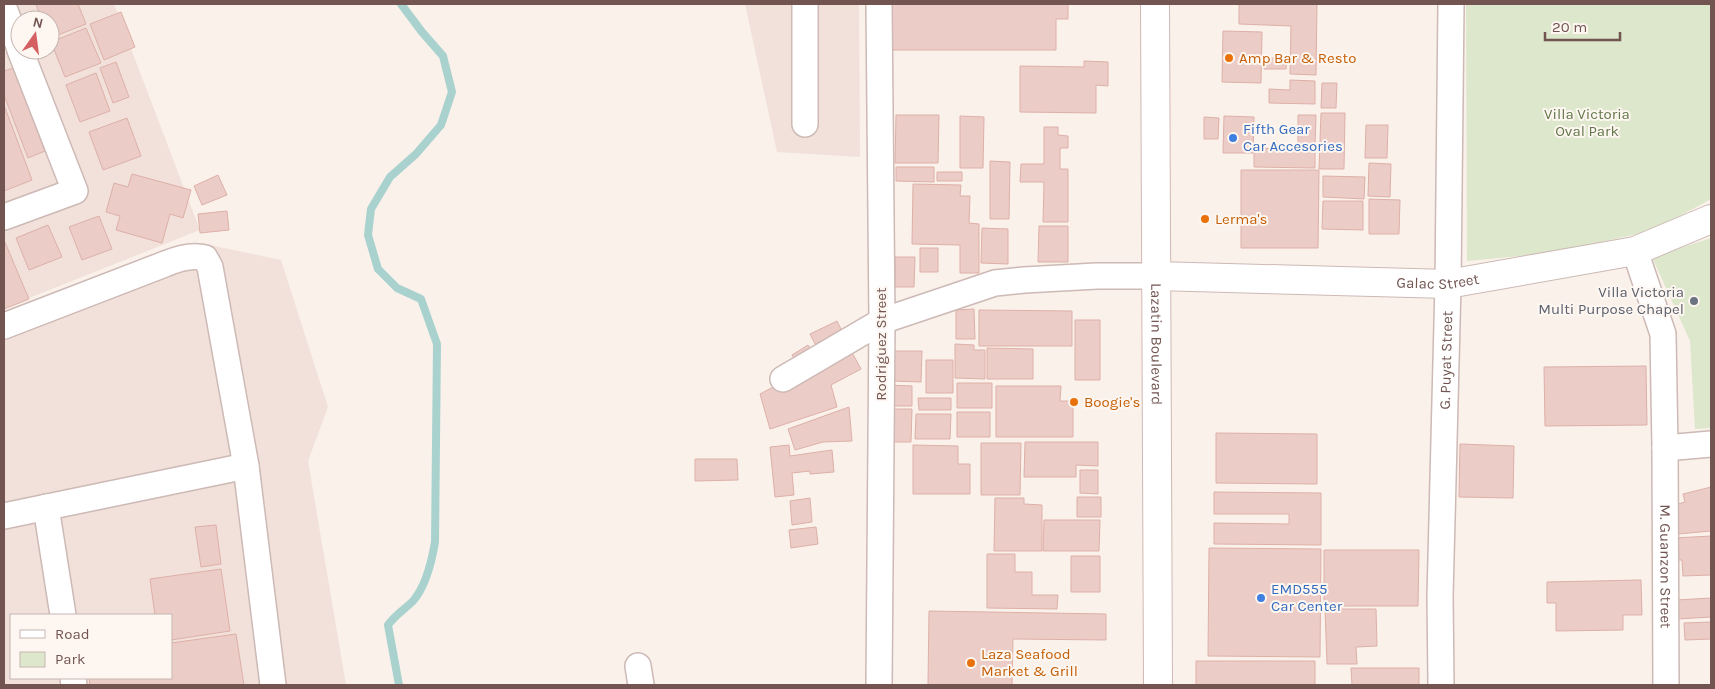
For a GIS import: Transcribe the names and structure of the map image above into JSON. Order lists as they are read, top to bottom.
{
  "streets": {
    "main road": ["Galac Street", "Lazatin Boulevard"],
    "street": ["Rodriguez Street", "G. Puyat Street", "M. Guanzon Street"]
  },
  "crossings": [
    ["Galac Street", "Lazatin Boulevard"],
    ["Galac Street", "G. Puyat Street"],
    ["Galac Street", "M. Guanzon Street"]
  ],
  "parks": ["Villa Victoria Oval Park"],
  "places": [
    "Amp Bar & Resto",
    "Fifth Gear Car Accesories",
    "Lerma's",
    "Villa Victoria Multi Purpose Chapel",
    "Boogie's",
    "EMD555 Car Center",
    "Laza Seafood Market & Grill"
  ],
  "legend": ["Road", "Park"],
  "scale_bar": "20 m",
  "north": "top"
}
